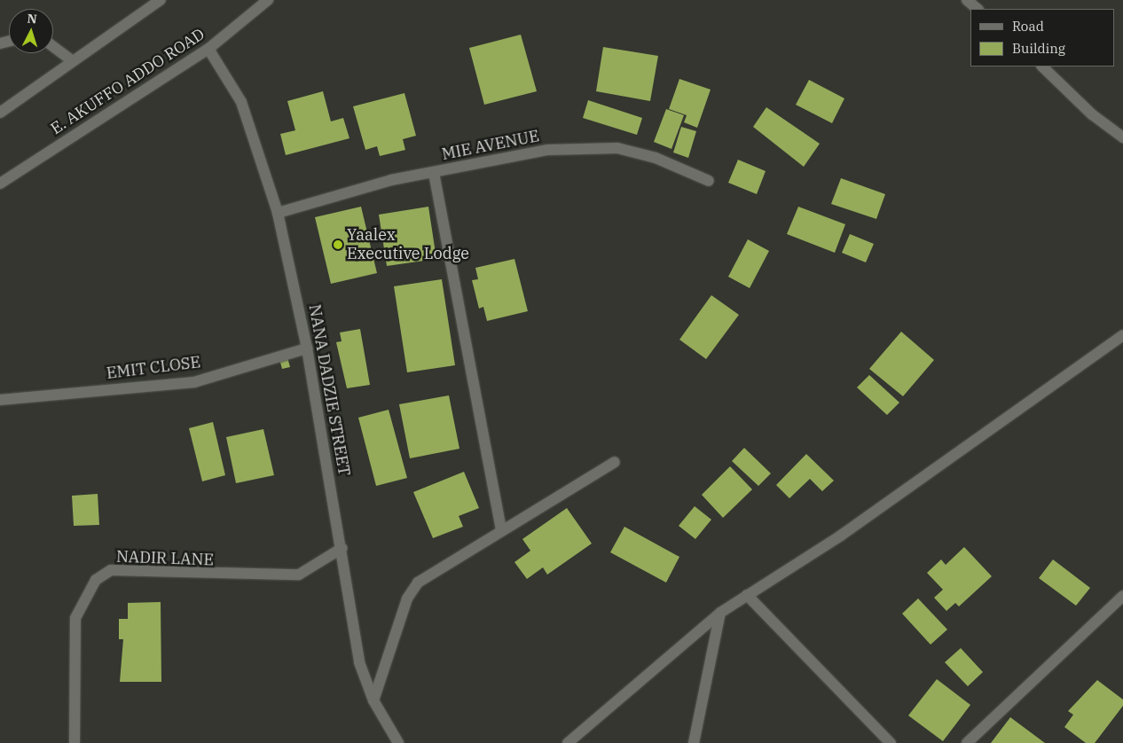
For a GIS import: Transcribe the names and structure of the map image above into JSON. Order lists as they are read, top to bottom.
{
  "streets": {
    "street": [
      "E. AKUFFO ADDO ROAD",
      "MIE AVENUE",
      "EMIT CLOSE",
      "NANA DADZIE STREET",
      "NADIR LANE"
    ]
  },
  "crossings": [
    ["E. AKUFFO ADDO ROAD", "NANA DADZIE STREET"],
    ["MIE AVENUE", "NANA DADZIE STREET"],
    ["EMIT CLOSE", "NANA DADZIE STREET"],
    ["NANA DADZIE STREET", "NADIR LANE"]
  ],
  "places": ["Yaalex Executive Lodge"],
  "legend": ["Road", "Building"],
  "north": "top"
}
